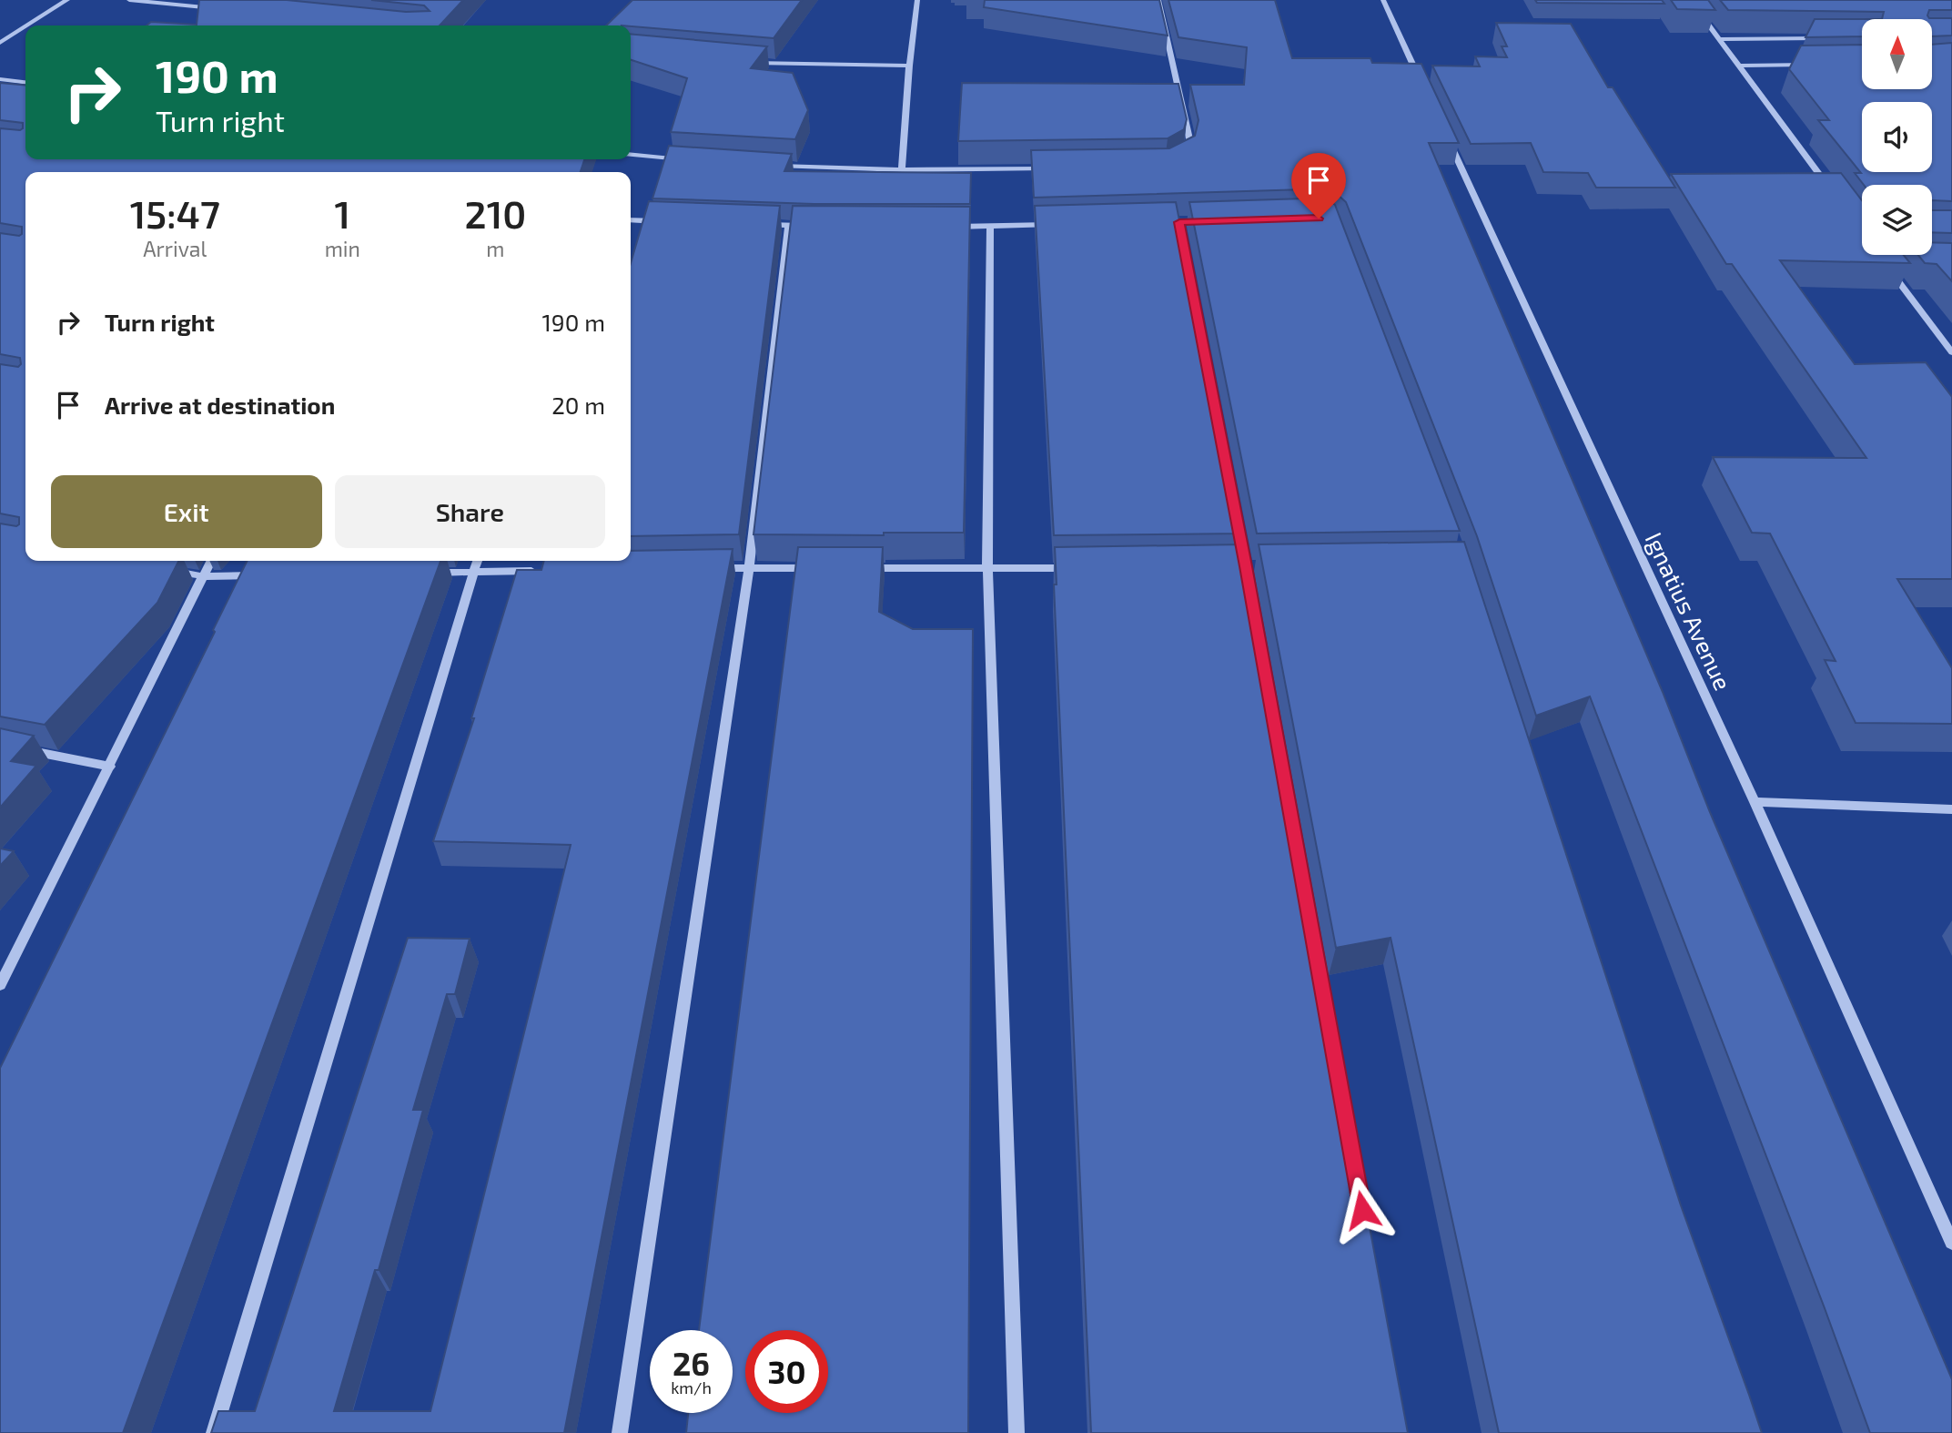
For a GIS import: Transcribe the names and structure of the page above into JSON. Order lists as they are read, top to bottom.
{
  "streets": {
    "street": ["Ignatius Avenue"]
  },
  "north": "top",
  "page": {
    "turn": ["190 m", "Turn right"],
    "eta": [
      "15:47",
      "Arrival",
      "1",
      "min",
      "210",
      "m"
    ],
    "list": [
      {
        "name": "Turn right",
        "value": "190 m"
      },
      {
        "name": "Arrive at destination",
        "value": "20 m"
      }
    ],
    "buttons": ["Exit", "Share"],
    "speed": "26 km/h",
    "limit": "30"
  }
}
